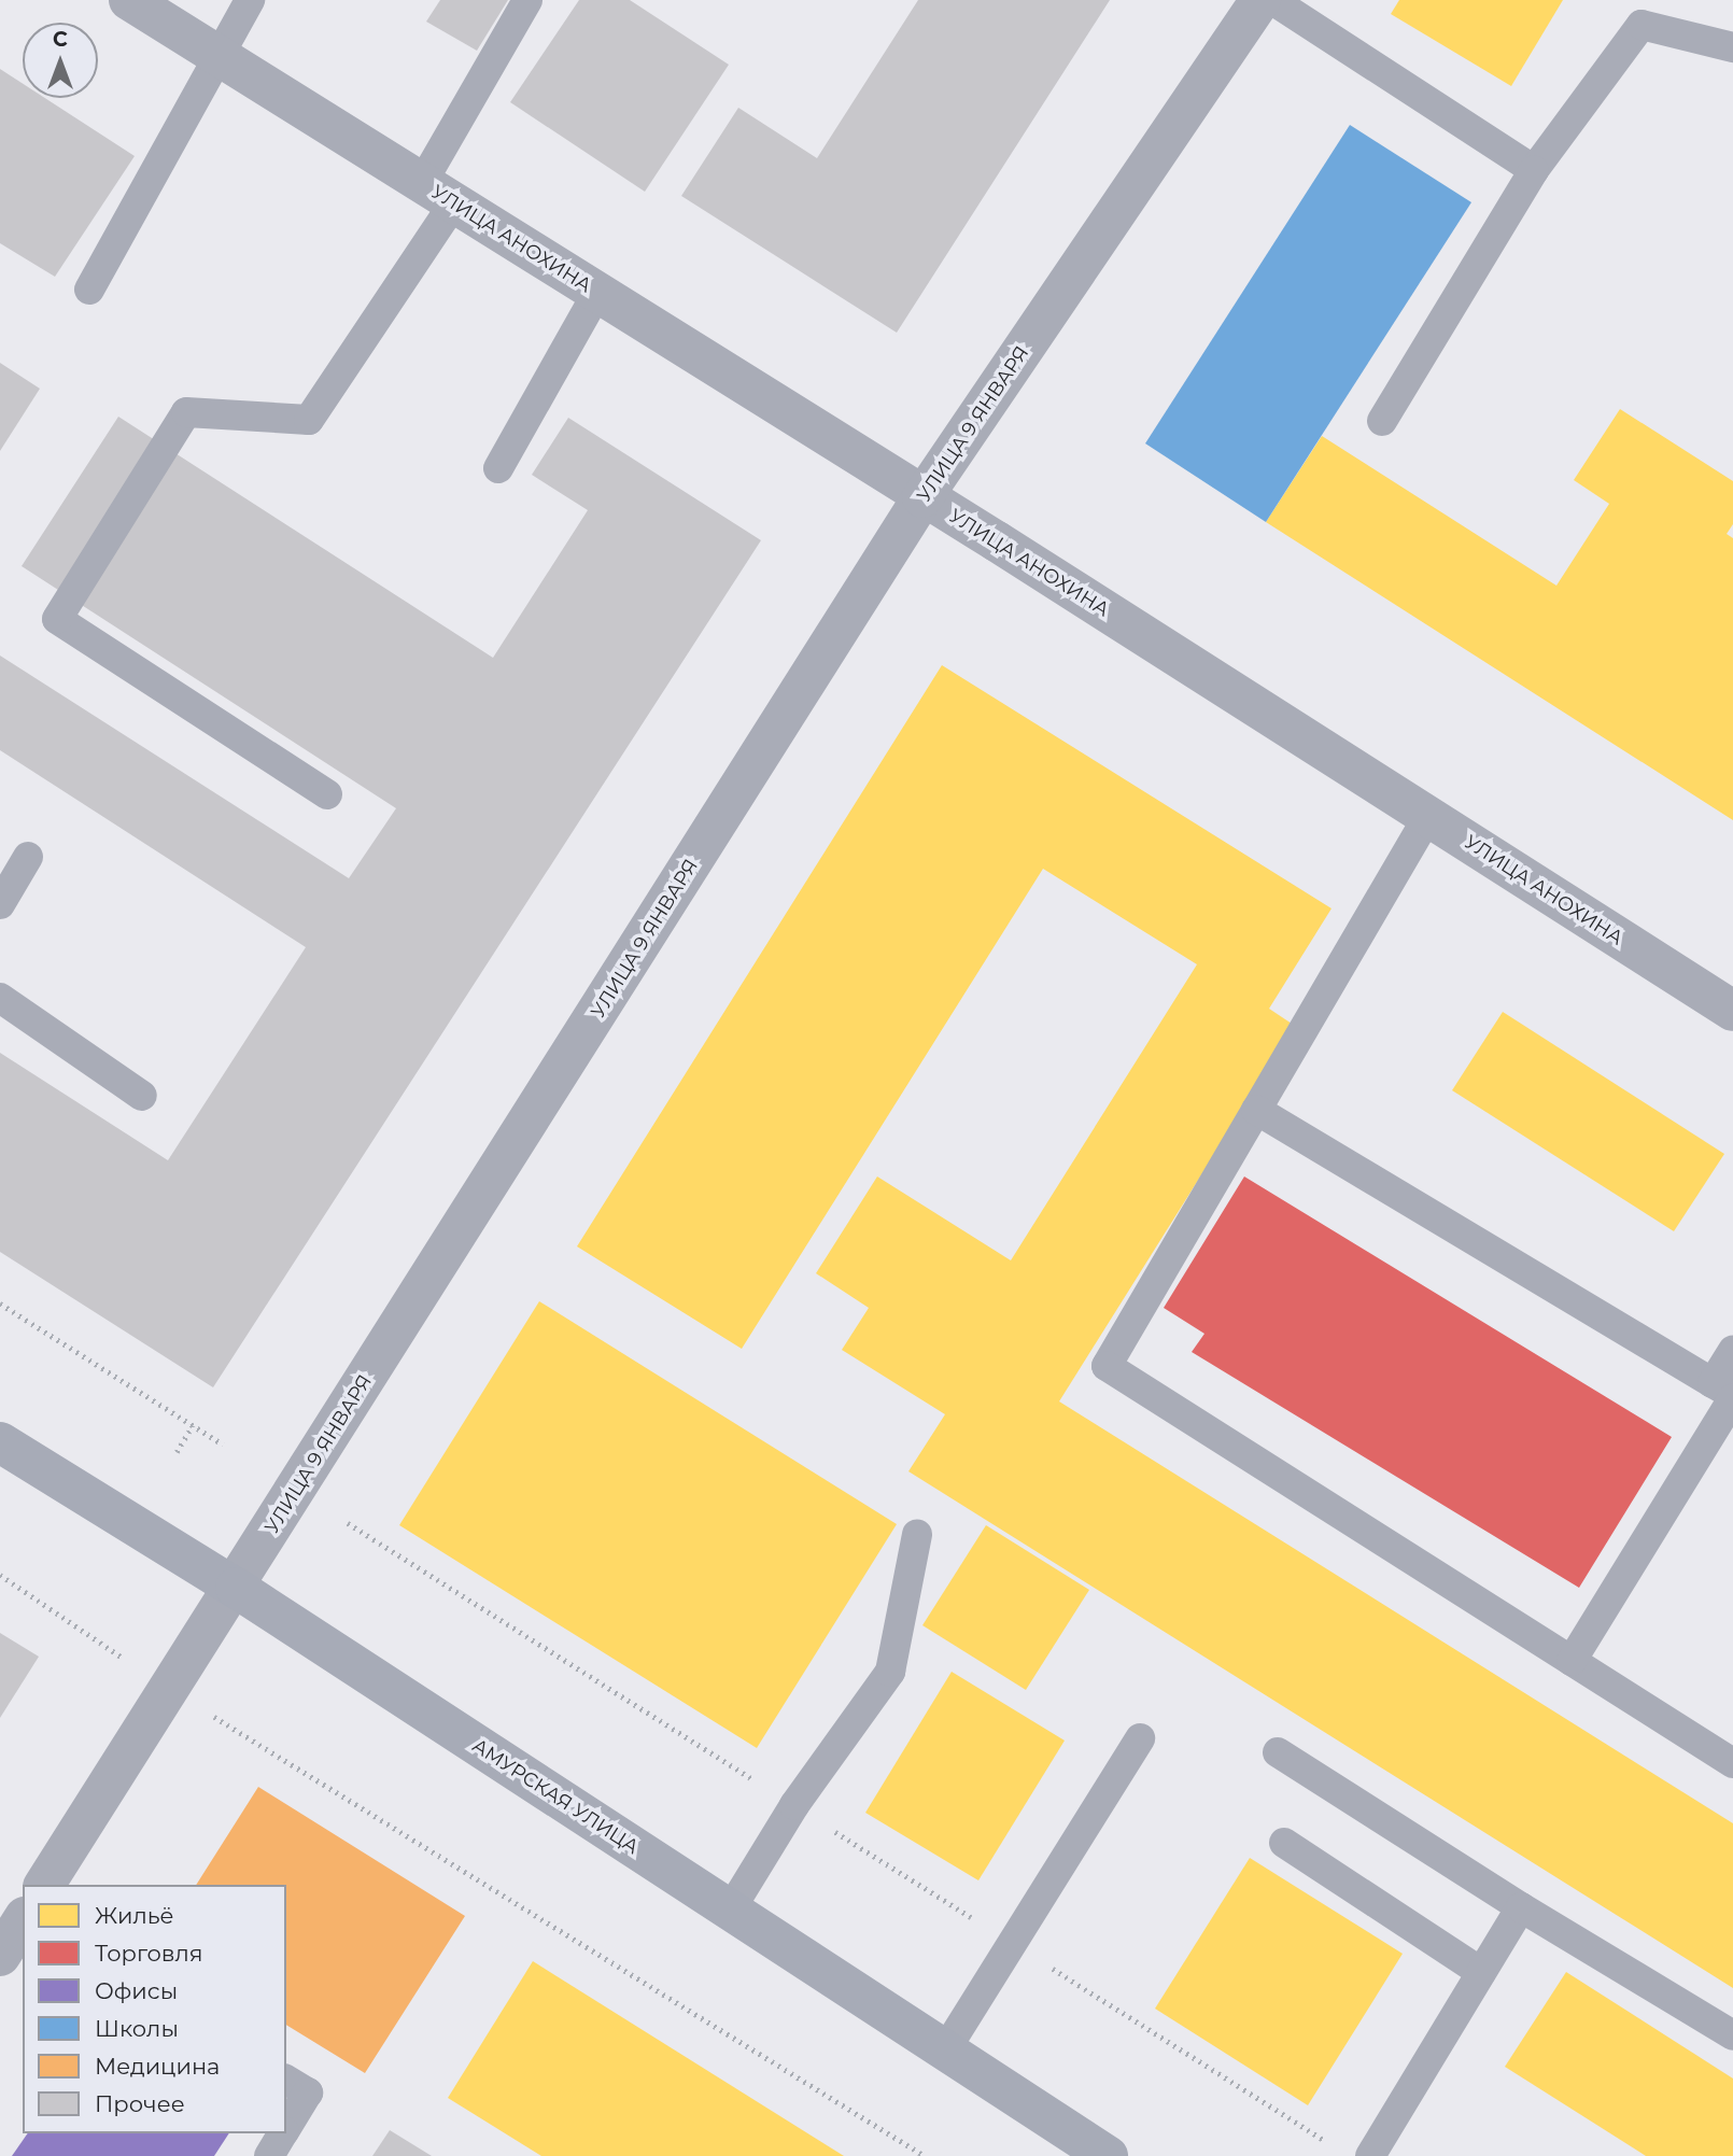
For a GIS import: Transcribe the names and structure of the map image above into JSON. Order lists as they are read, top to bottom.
{
  "streets": {
    "main road": ["АМУРСКАЯ УЛИЦА"],
    "street": ["УЛИЦА АНОХИНА", "УЛИЦА 9 ЯНВАРЯ"]
  },
  "crossings": [
    ["УЛИЦА АНОХИНА", "УЛИЦА 9 ЯНВАРЯ"],
    ["УЛИЦА 9 ЯНВАРЯ", "АМУРСКАЯ УЛИЦА"]
  ],
  "legend": [
    "Жильё",
    "Торговля",
    "Офисы",
    "Школы",
    "Медицина",
    "Прочее"
  ],
  "north": "top"
}
